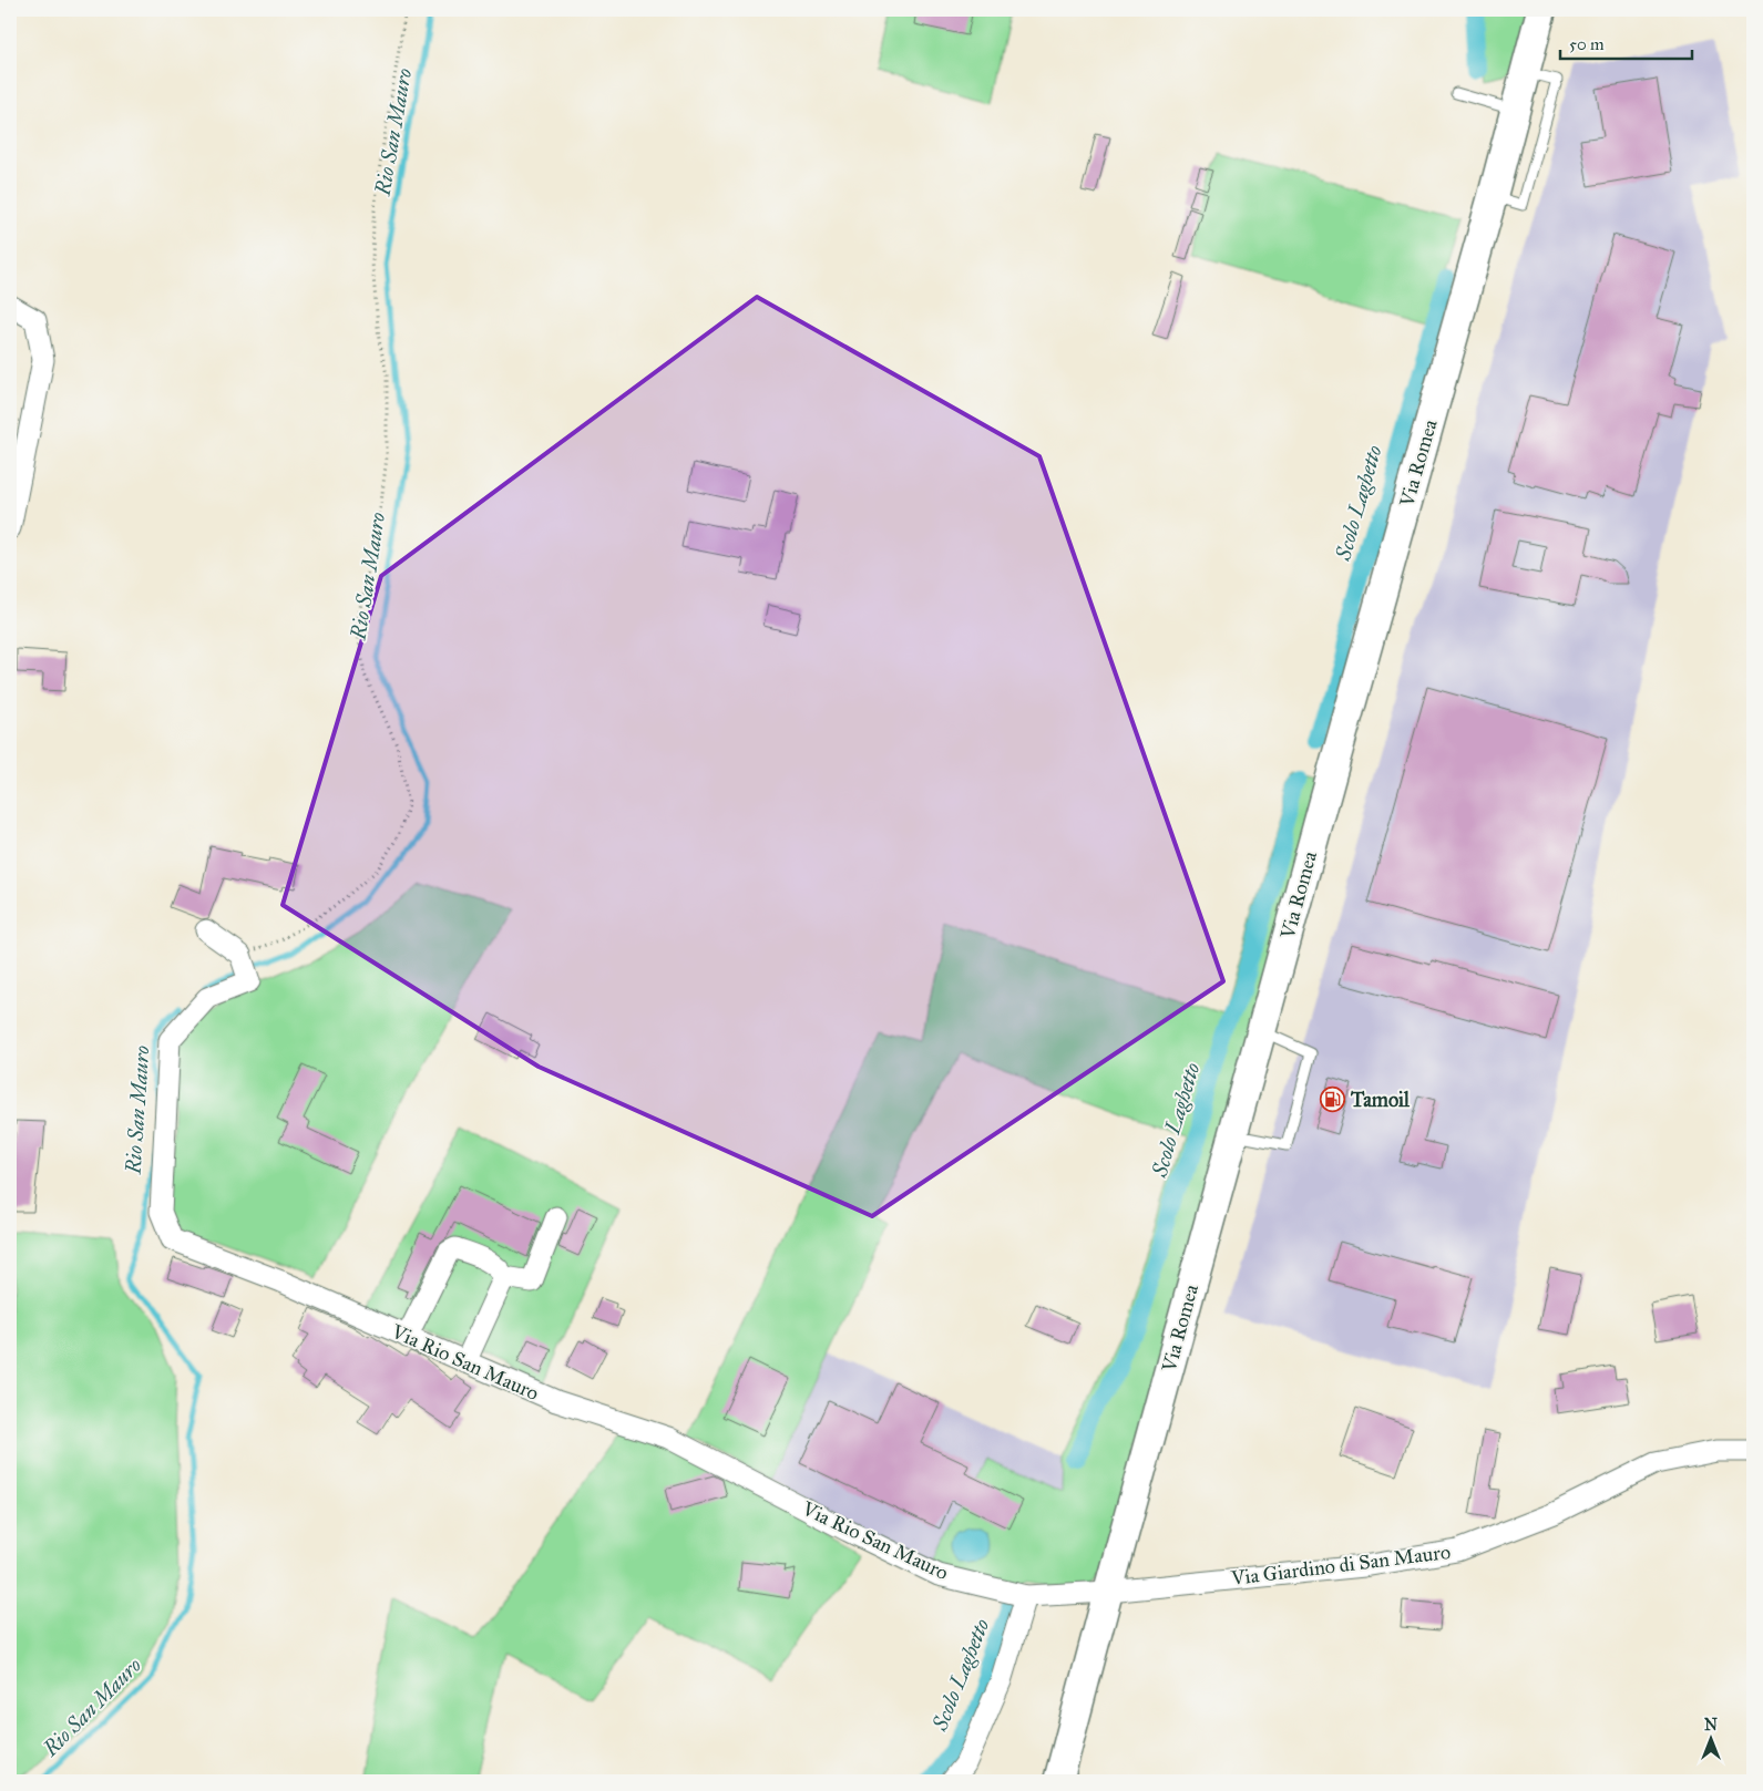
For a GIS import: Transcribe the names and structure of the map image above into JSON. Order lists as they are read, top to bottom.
{
  "streets": {
    "main road": ["Via Romea"],
    "street": ["Via Rio San Mauro", "Via Giardino di San Mauro"]
  },
  "crossings": [
    ["Via Romea", "Via Rio San Mauro"],
    ["Via Romea", "Via Giardino di San Mauro"],
    ["Via Rio San Mauro", "Via Giardino di San Mauro"]
  ],
  "water": ["Rio San Mauro", "Scolo Laghetto"],
  "places": {
    "fuel station": ["Tamoil"]
  },
  "scale_bar": "50 m",
  "north": "top"
}
